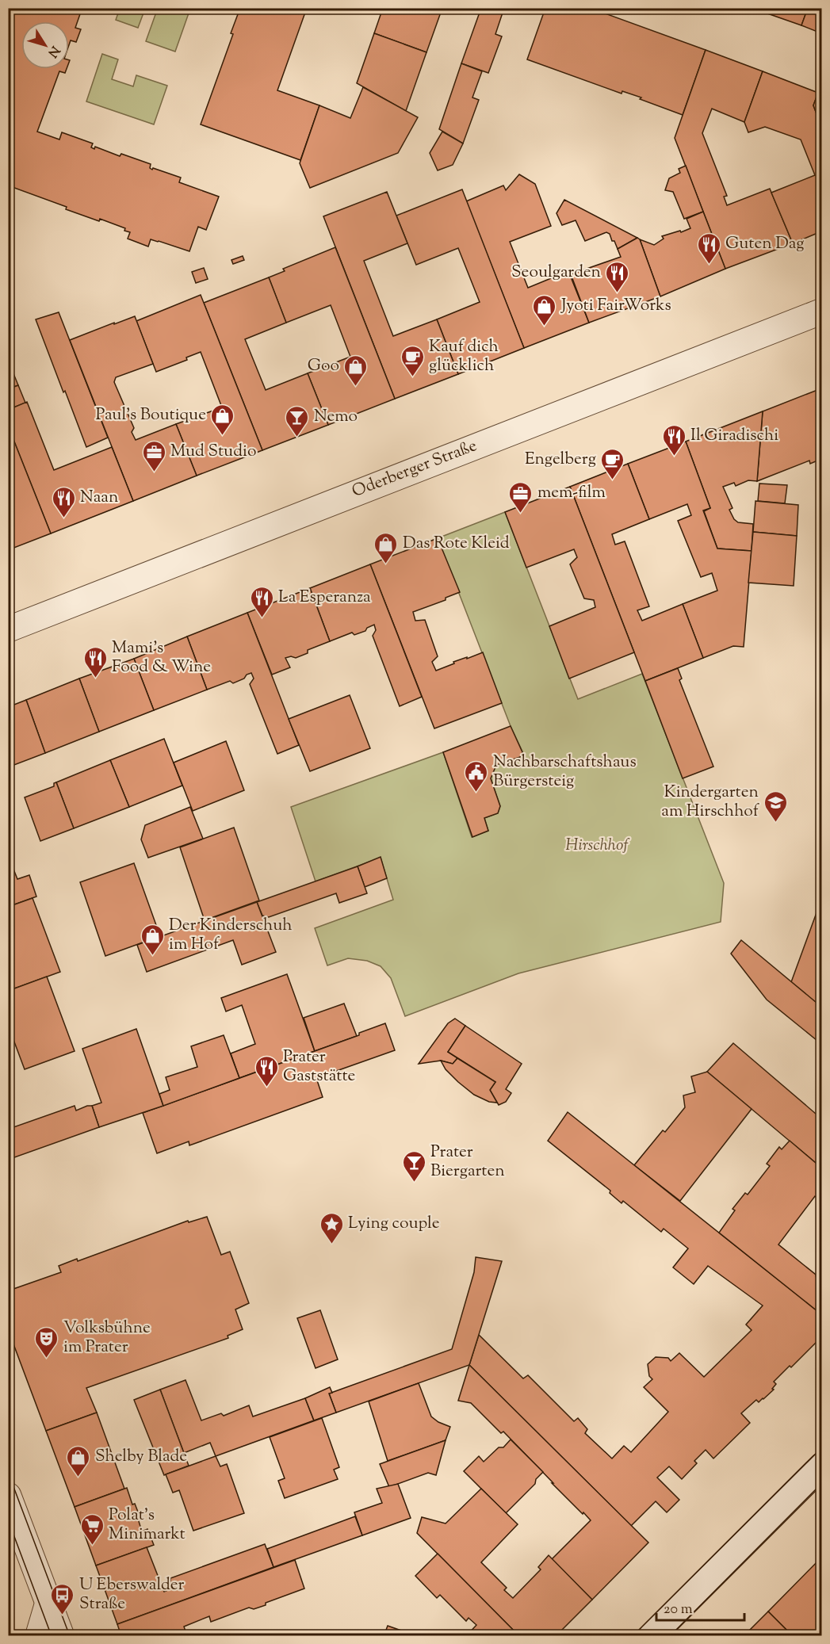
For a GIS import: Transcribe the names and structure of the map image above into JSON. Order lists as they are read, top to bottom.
{
  "streets": {
    "street": ["Oderberger Straße"]
  },
  "parks": ["Hirschhof"],
  "places": {
    "restaurant": [
      "Guten Dag",
      "Seoulgarden",
      "Il Giradischi",
      "Naan",
      "La Esperanza",
      "Mami's Food & Wine",
      "Prater Gaststätte"
    ],
    "shop": [
      "Jyoti FairWorks",
      "Goo",
      "Paul's Boutique",
      "Das Rote Kleid",
      "Der Kinderschuh im Hof",
      "Shelby Blade"
    ],
    "cafe": ["Kauf dich glücklich", "Engelberg"],
    "bar": ["Nemo", "Prater Biergarten"],
    "office": ["Mud Studio", "mem-film"],
    "public building": ["Nachbarschaftshaus Bürgersteig"],
    "school or university": ["Kindergarten am Hirschhof"],
    "place": ["Lying couple"],
    "theatre": ["Volksbühne im Prater"],
    "supermarket": ["Polat's Minimarkt"],
    "bus stop": ["U Eberswalder Straße"]
  },
  "scale_bar": "20 m",
  "north": "bottom right"
}
